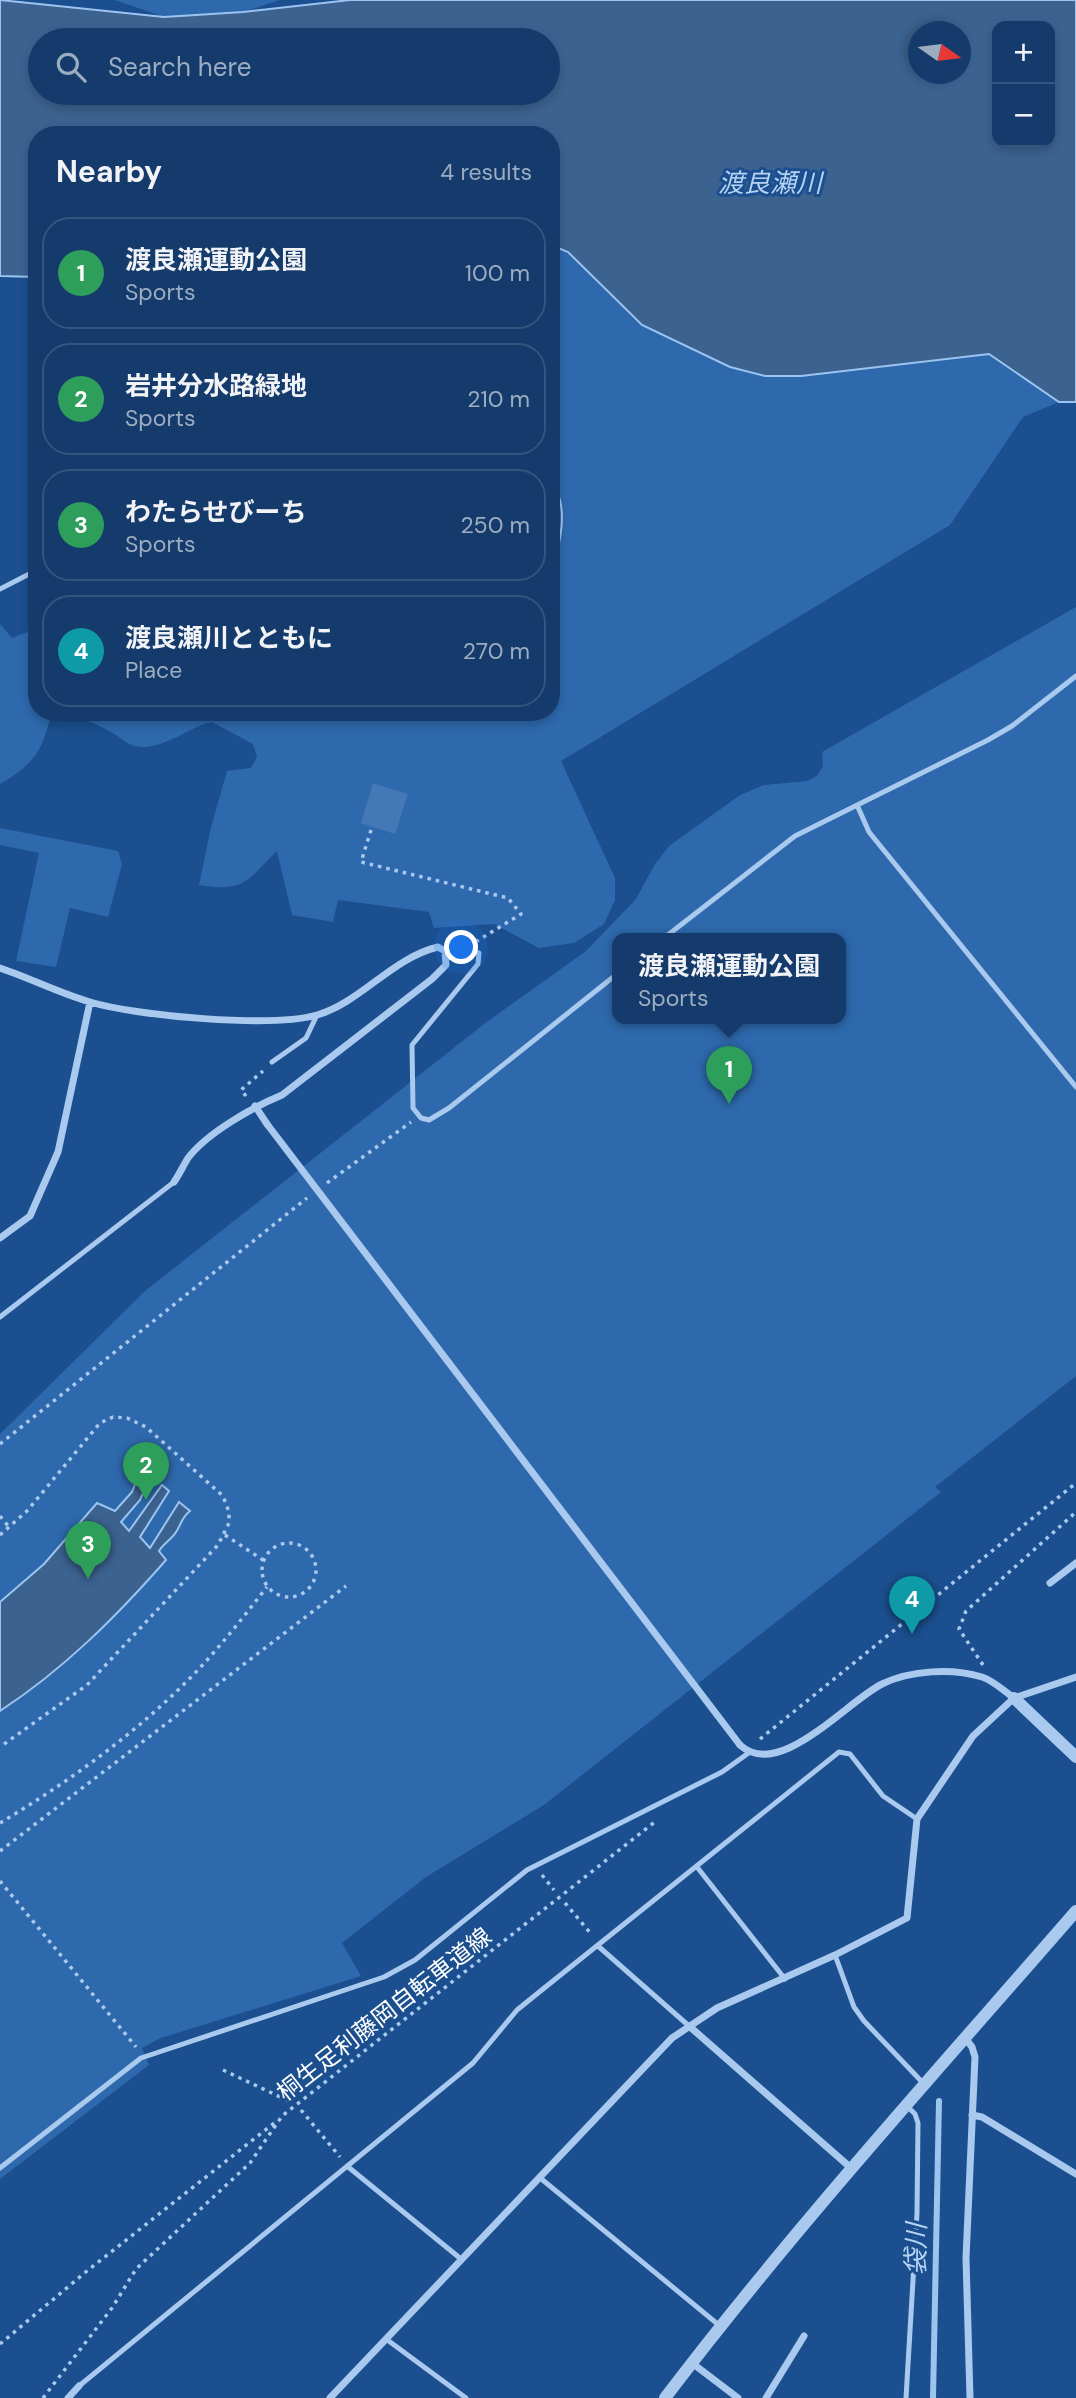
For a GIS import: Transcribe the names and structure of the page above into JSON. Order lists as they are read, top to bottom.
{
  "streets": {
    "path": ["桐生足利藤岡自転車道線"]
  },
  "water": ["渡良瀬川", "袋川"],
  "north": "right",
  "page": {
    "map_buttons": ["+", "−"],
    "search": "Search here",
    "heading": ["Nearby", "4 results"],
    "list": [
      {
        "mark": "1",
        "name": "渡良瀬運動公園",
        "note": "Sports",
        "value": "100 m"
      },
      {
        "mark": "2",
        "name": "岩井分水路緑地",
        "note": "Sports",
        "value": "210 m"
      },
      {
        "mark": "3",
        "name": "わたらせびーち",
        "note": "Sports",
        "value": "250 m"
      },
      {
        "mark": "4",
        "name": "渡良瀬川とともに",
        "note": "Place",
        "value": "270 m"
      }
    ],
    "popup": ["渡良瀬運動公園", "Sports"],
    "pins": [
      "1",
      "2",
      "3",
      "4"
    ]
  }
}
